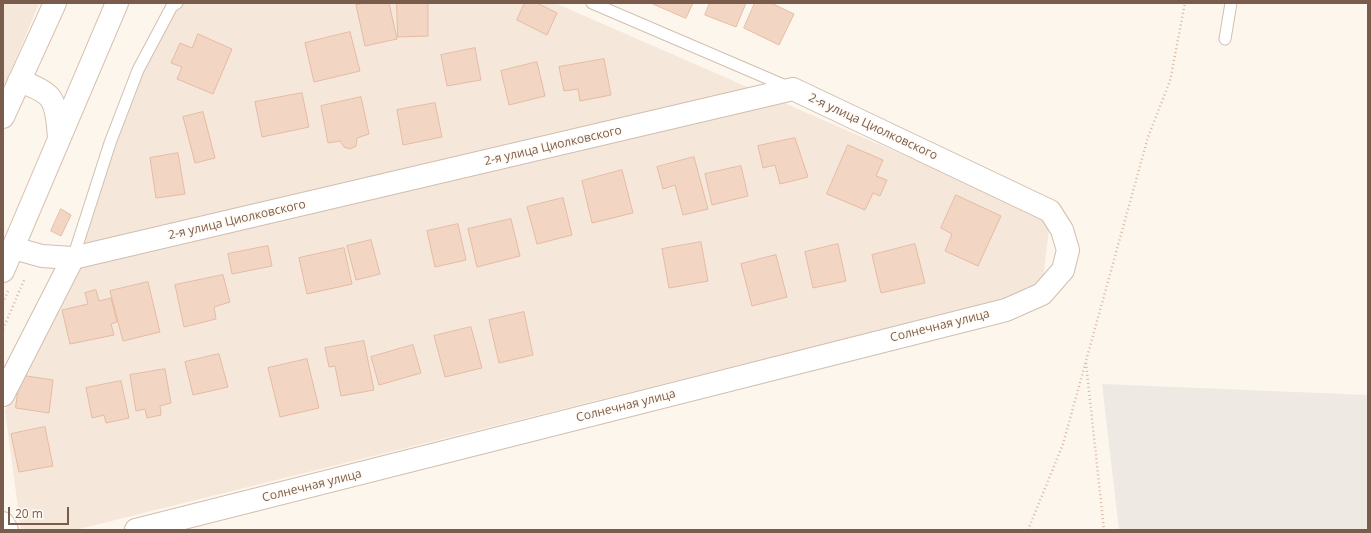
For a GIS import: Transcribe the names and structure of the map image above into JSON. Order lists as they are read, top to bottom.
{
  "streets": {
    "street": ["2-я улица Циолковского", "Солнечная улица"]
  },
  "crossings": [
    ["2-я улица Циолковского", "Солнечная улица"]
  ],
  "scale_bar": "20 m"
}
